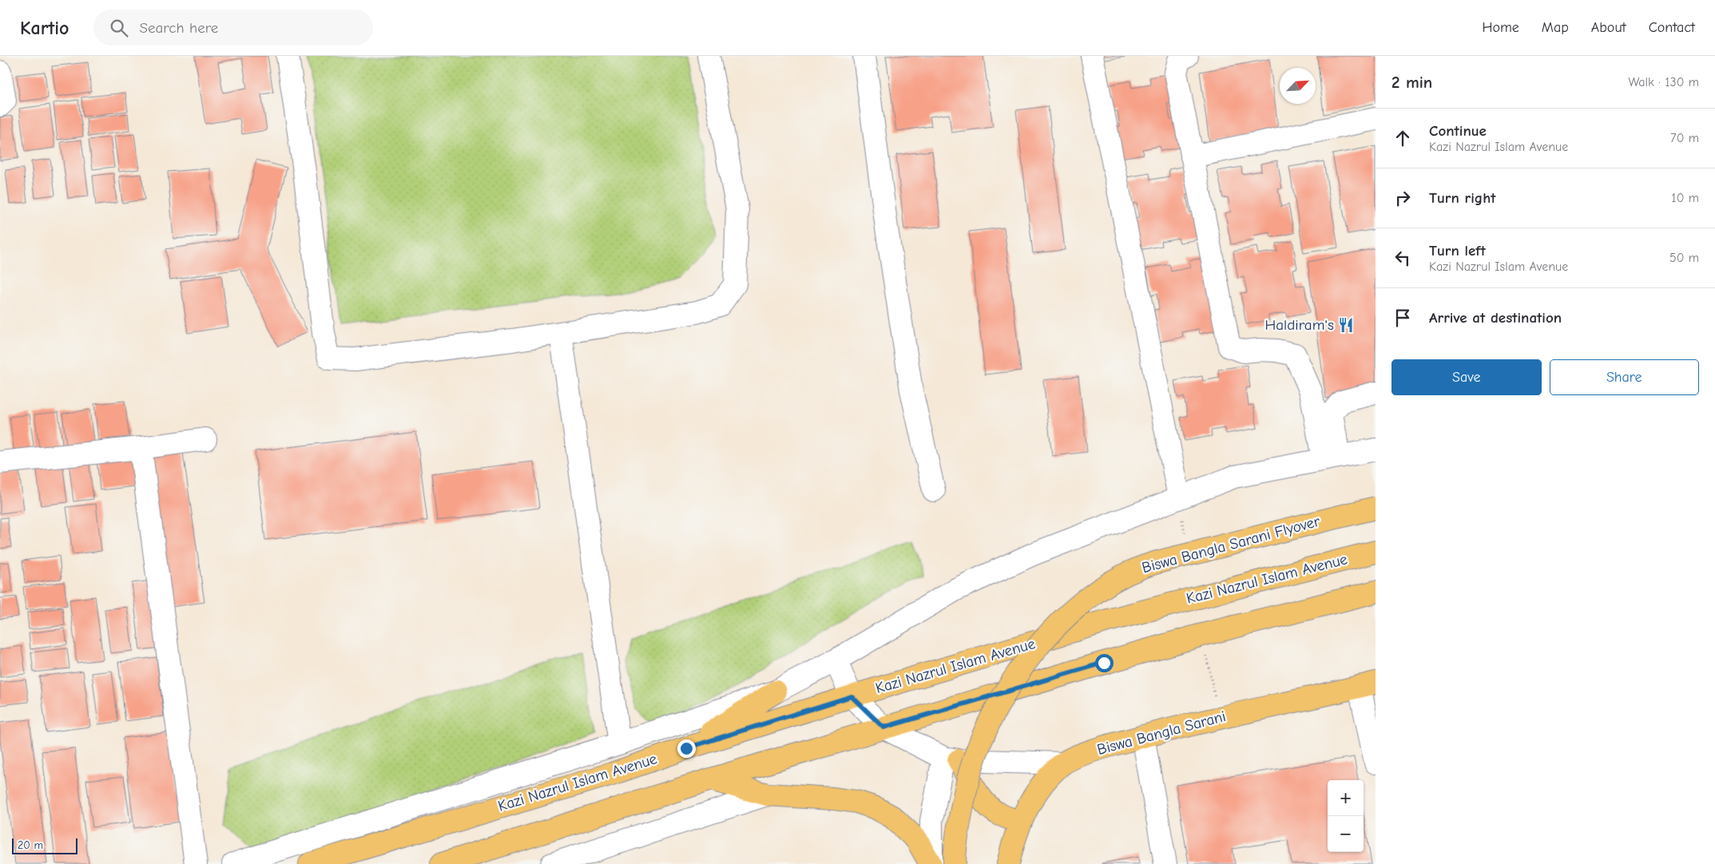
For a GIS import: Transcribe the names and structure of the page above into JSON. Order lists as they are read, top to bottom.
{
  "streets": {
    "main road": ["Biswa Bangla Sarani Flyover", "Kazi Nazrul Islam Avenue", "Biswa Bangla Sarani"]
  },
  "places": {
    "restaurant": ["Haldiram's"]
  },
  "scale_bar": "20 m",
  "north": "top right",
  "page": {
    "header": "Kartio",
    "search": "Search here",
    "nav": [
      "Home",
      "Map",
      "About",
      "Contact"
    ],
    "heading": ["2 min", "Walk · 130 m"],
    "list": [
      ["Continue", "Kazi Nazrul Islam Avenue", "70 m"],
      ["Turn right", "10 m"],
      ["Turn left", "Kazi Nazrul Islam Avenue", "50 m"],
      "Arrive at destination"
    ],
    "buttons": ["Save", "Share"],
    "map_buttons": ["+", "−"],
    "scale": "20 m"
  }
}
